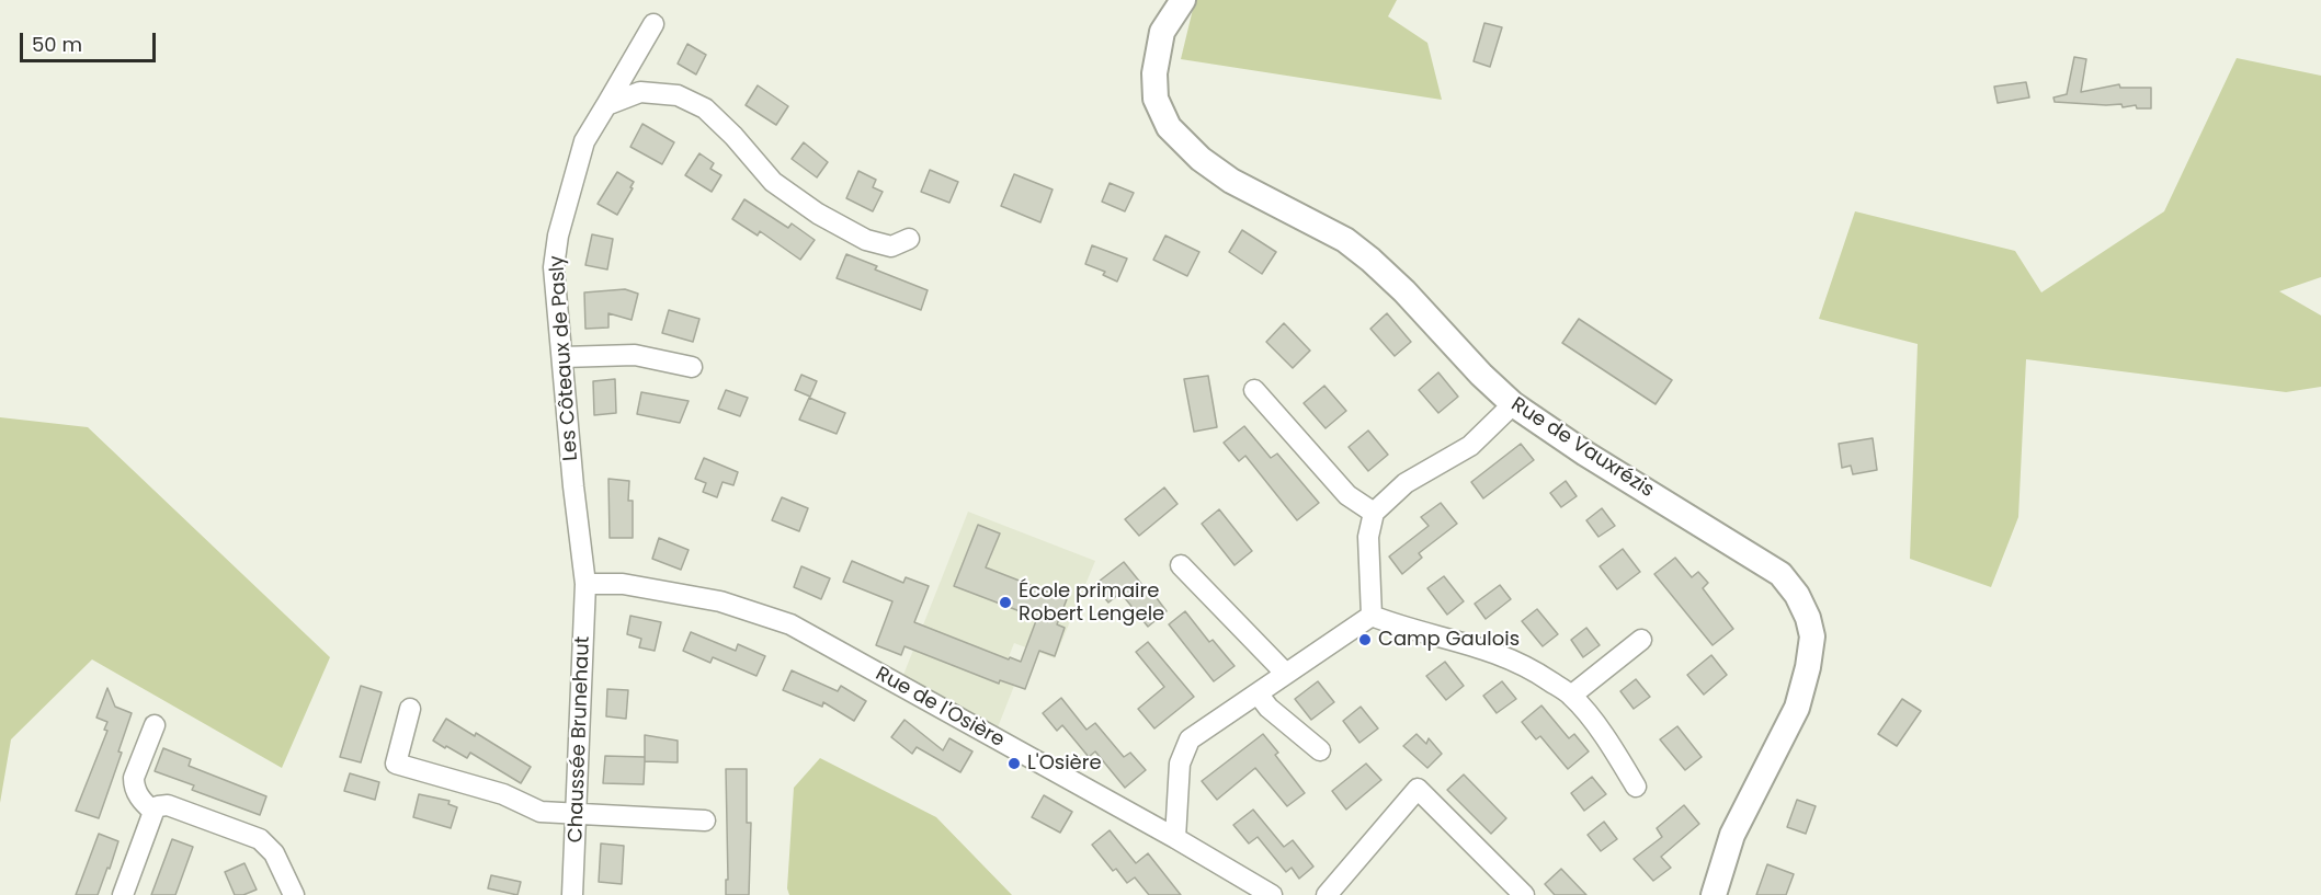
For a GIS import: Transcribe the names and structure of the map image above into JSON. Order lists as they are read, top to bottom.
{
  "streets": {
    "street": [
      "Les Côteaux de Pasly",
      "Rue de Vauxrézis",
      "Rue de l'Osière",
      "Chaussée Brunehaut"
    ]
  },
  "crossings": [
    ["Les Côteaux de Pasly", "Rue de l'Osière"],
    ["Les Côteaux de Pasly", "Chaussée Brunehaut"],
    ["Rue de l'Osière", "Chaussée Brunehaut"]
  ],
  "places": ["École primaire Robert Lengele", "Camp Gaulois", "L'Osière"],
  "scale_bar": "50 m"
}
